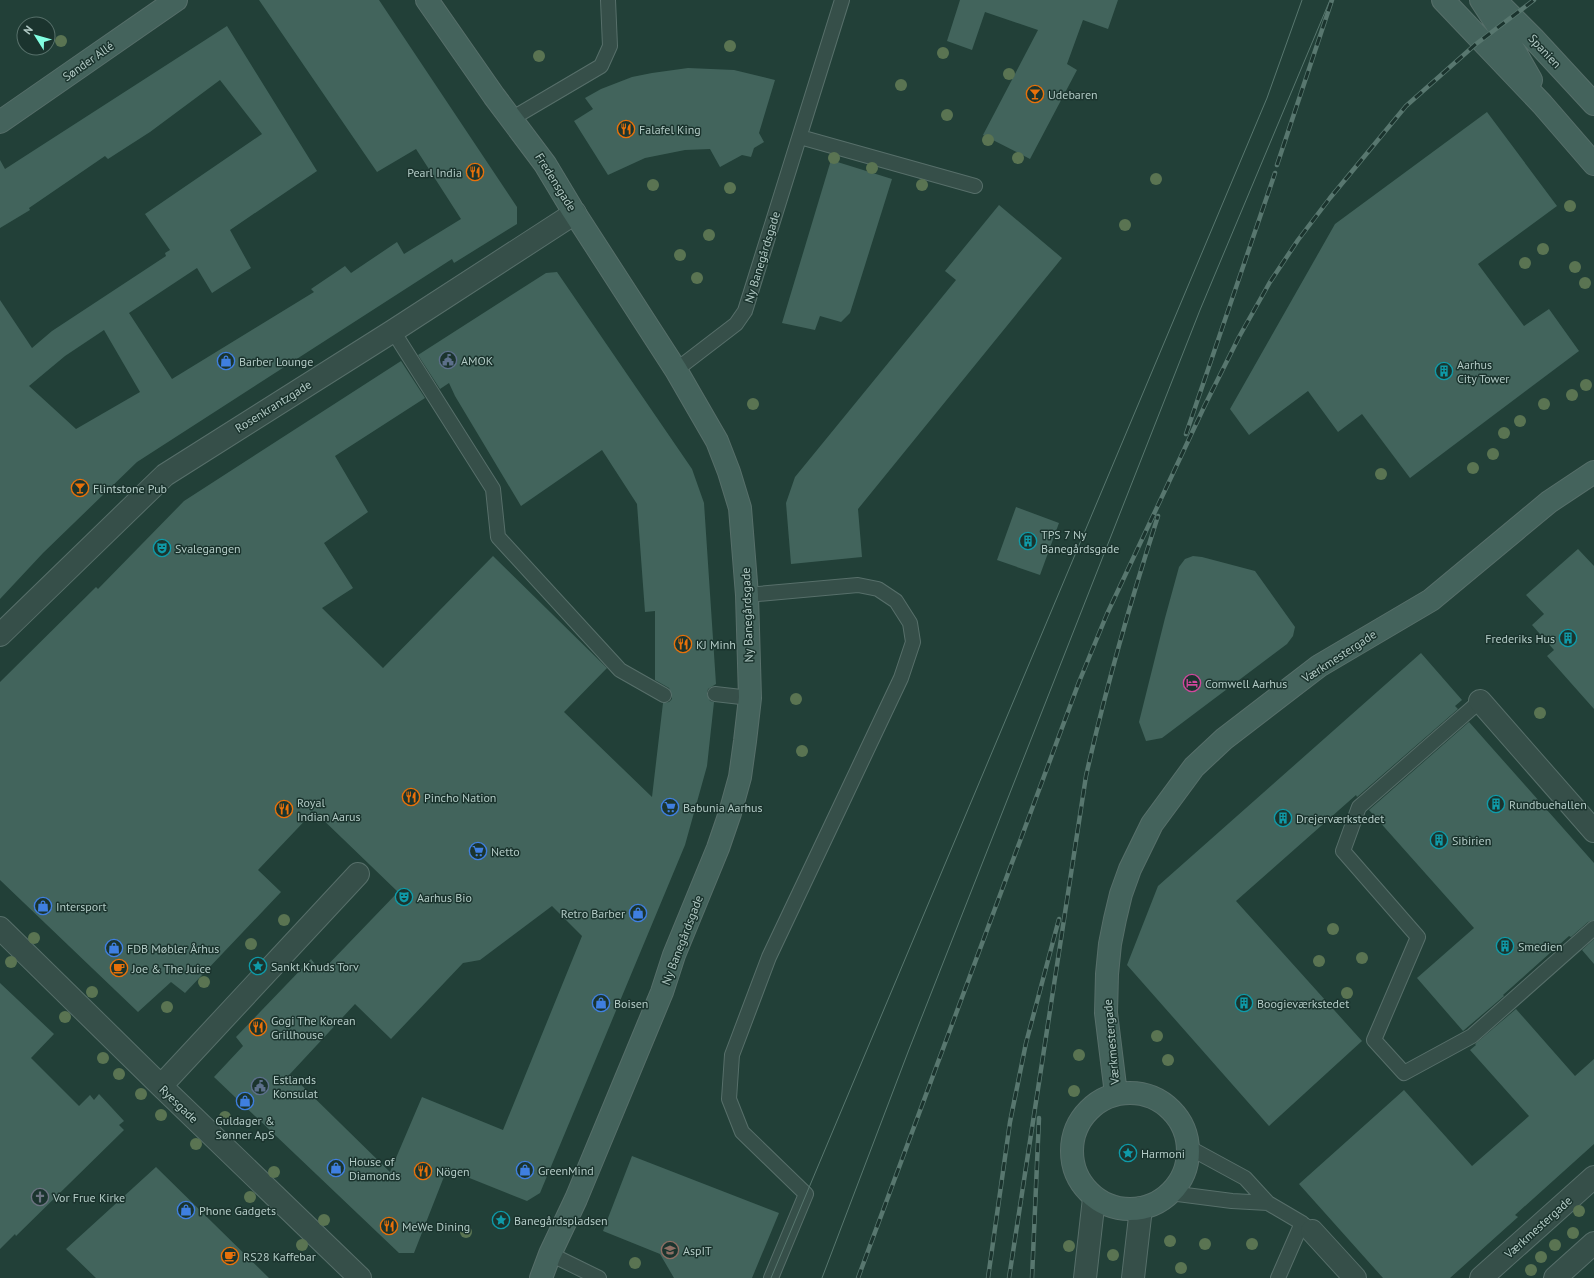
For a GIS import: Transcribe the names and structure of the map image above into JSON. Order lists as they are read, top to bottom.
{
  "streets": {
    "street": [
      "Spanien",
      "Sønder Allé",
      "Fredensgade",
      "Ny Banegårdsgade",
      "Rosenkrantzgade",
      "Værkmestergade",
      "Ryesgade"
    ]
  },
  "crossings": [
    ["Fredensgade", "Ny Banegårdsgade"],
    ["Fredensgade", "Rosenkrantzgade"]
  ],
  "places": {
    "bar": ["Udebaren", "Flintstone Pub"],
    "restaurant": [
      "Falafel King",
      "Pearl India",
      "KJ Minh",
      "Pincho Nation",
      "Royal Indian Aarus",
      "Gogi The Korean Grillhouse",
      "Nögen",
      "MeWe Dining"
    ],
    "public building": ["AMOK", "Estlands Konsulat"],
    "shop": [
      "Barber Lounge",
      "Intersport",
      "Retro Barber",
      "FDB Møbler Århus",
      "Boisen",
      "Guldager & Sønner ApS",
      "House of Diamonds",
      "GreenMind",
      "Phone Gadgets"
    ],
    "building": [
      "Aarhus City Tower",
      "TPS 7 Ny Banegårdsgade",
      "Frederiks Hus",
      "Rundbuehallen",
      "Drejerværkstedet",
      "Sibirien",
      "Smedien",
      "Boogieværkstedet"
    ],
    "theatre": ["Svalegangen", "Aarhus Bio"],
    "hotel": ["Comwell Aarhus"],
    "supermarket": ["Babunia Aarhus", "Netto"],
    "place": ["Sankt Knuds Torv", "Harmoni", "Banegårdspladsen"],
    "cafe": ["Joe & The Juice", "RS28 Kaffebar"],
    "church": ["Vor Frue Kirke"],
    "school or university": ["AspIT"]
  },
  "north": "top left"
}
